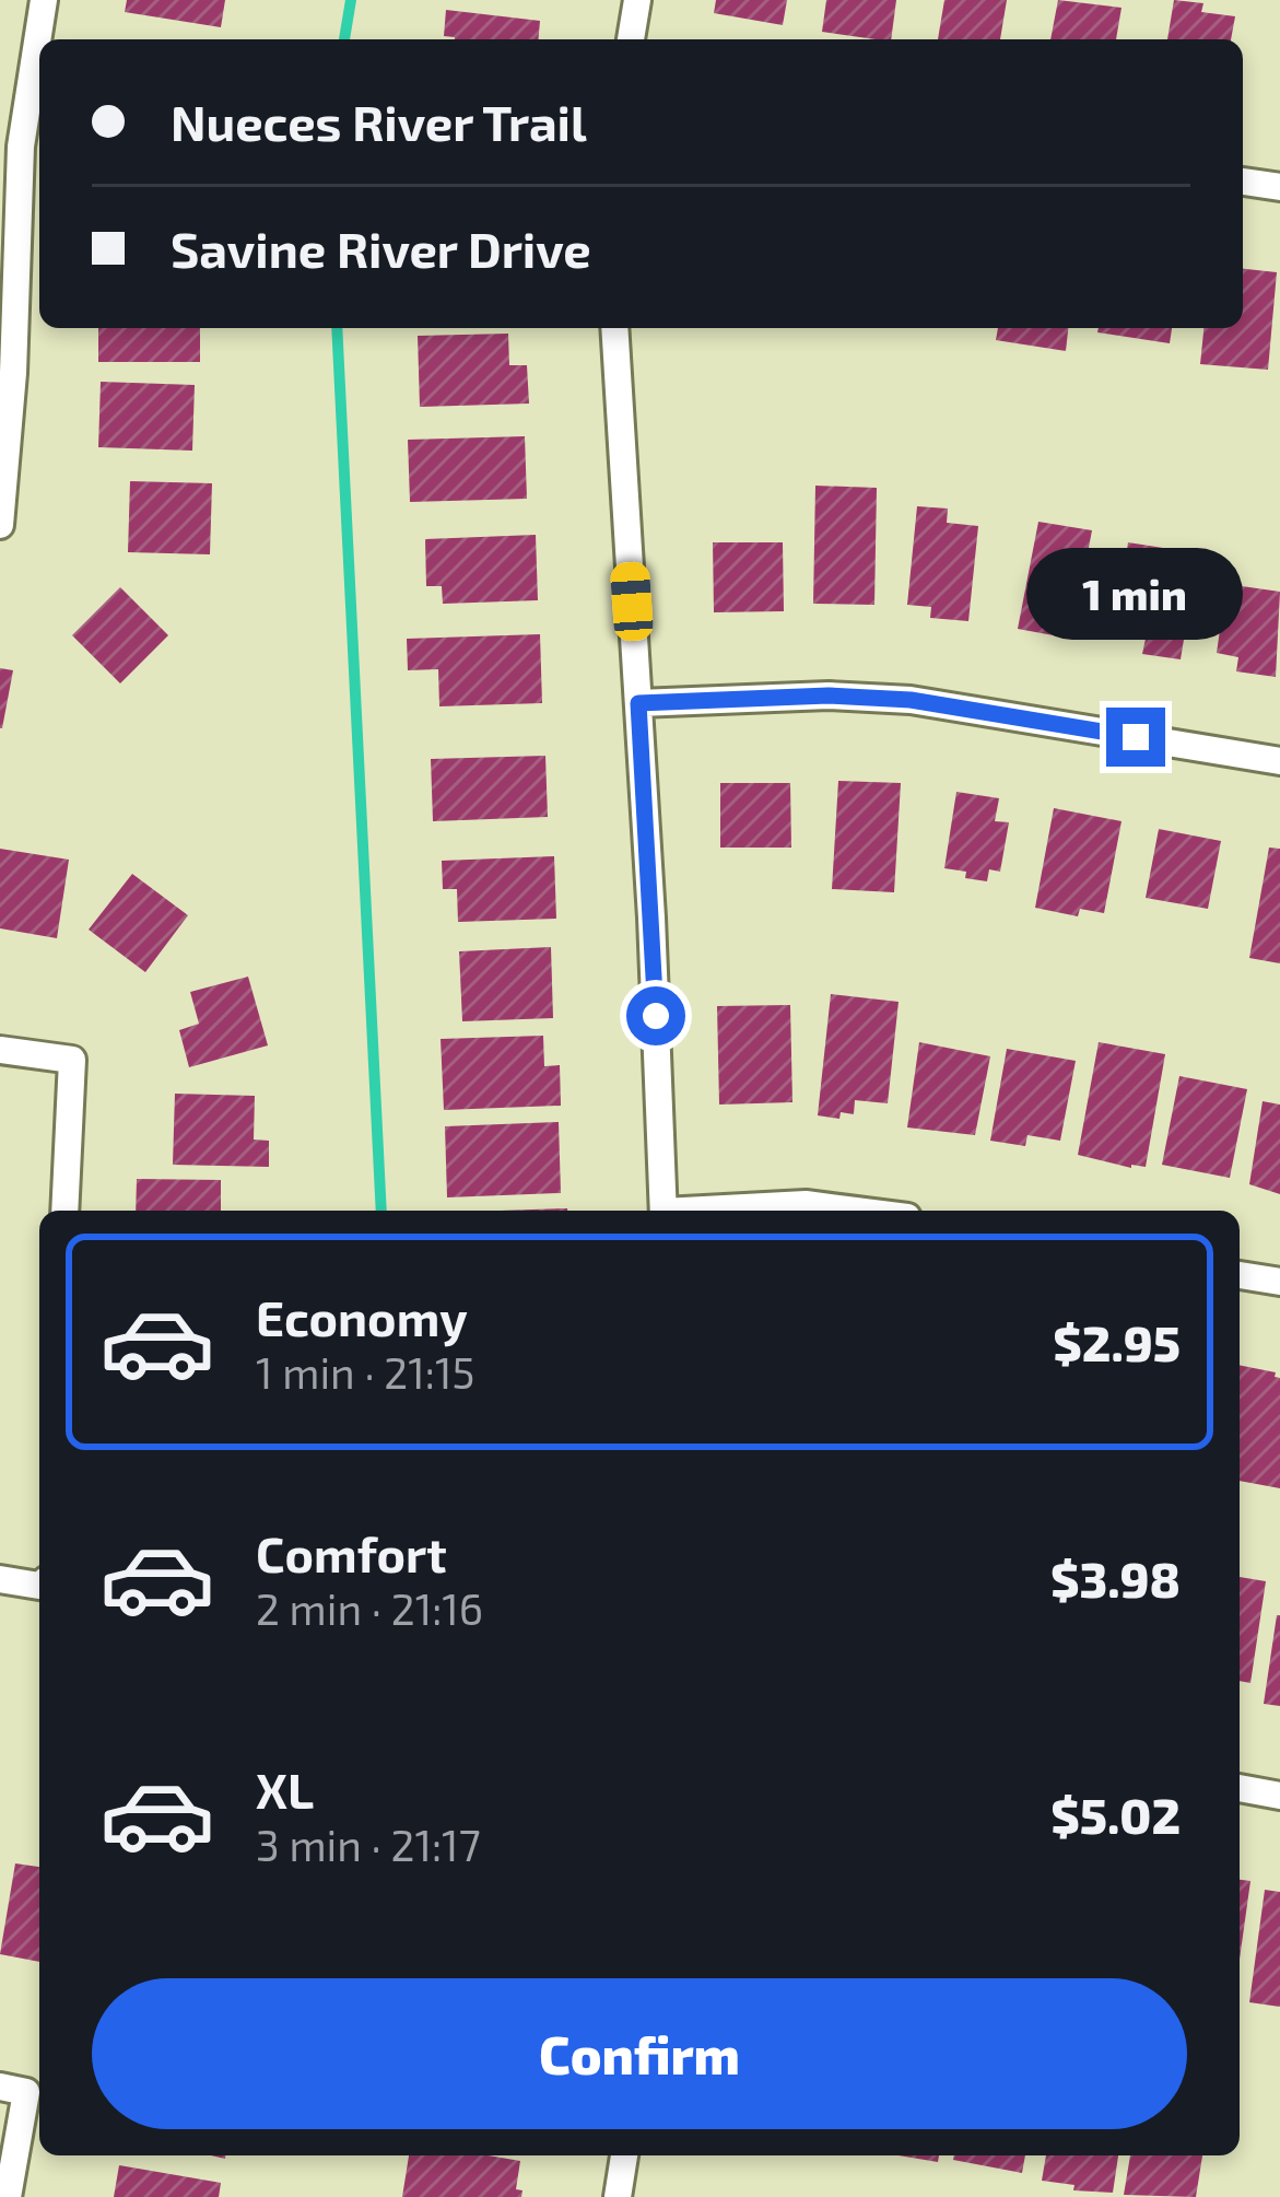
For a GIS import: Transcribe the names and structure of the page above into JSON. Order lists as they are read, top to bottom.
{
  "page": {
    "banner": ["Nueces River Trail", "Savine River Drive"],
    "bubble": "1 min",
    "list": [
      {
        "name": "Economy",
        "note": "1 min · 21:15",
        "value": "$2.95"
      },
      {
        "name": "Comfort",
        "note": "2 min · 21:16",
        "value": "$3.98"
      },
      {
        "name": "XL",
        "note": "3 min · 21:17",
        "value": "$5.02"
      }
    ],
    "buttons": "Confirm"
  }
}
